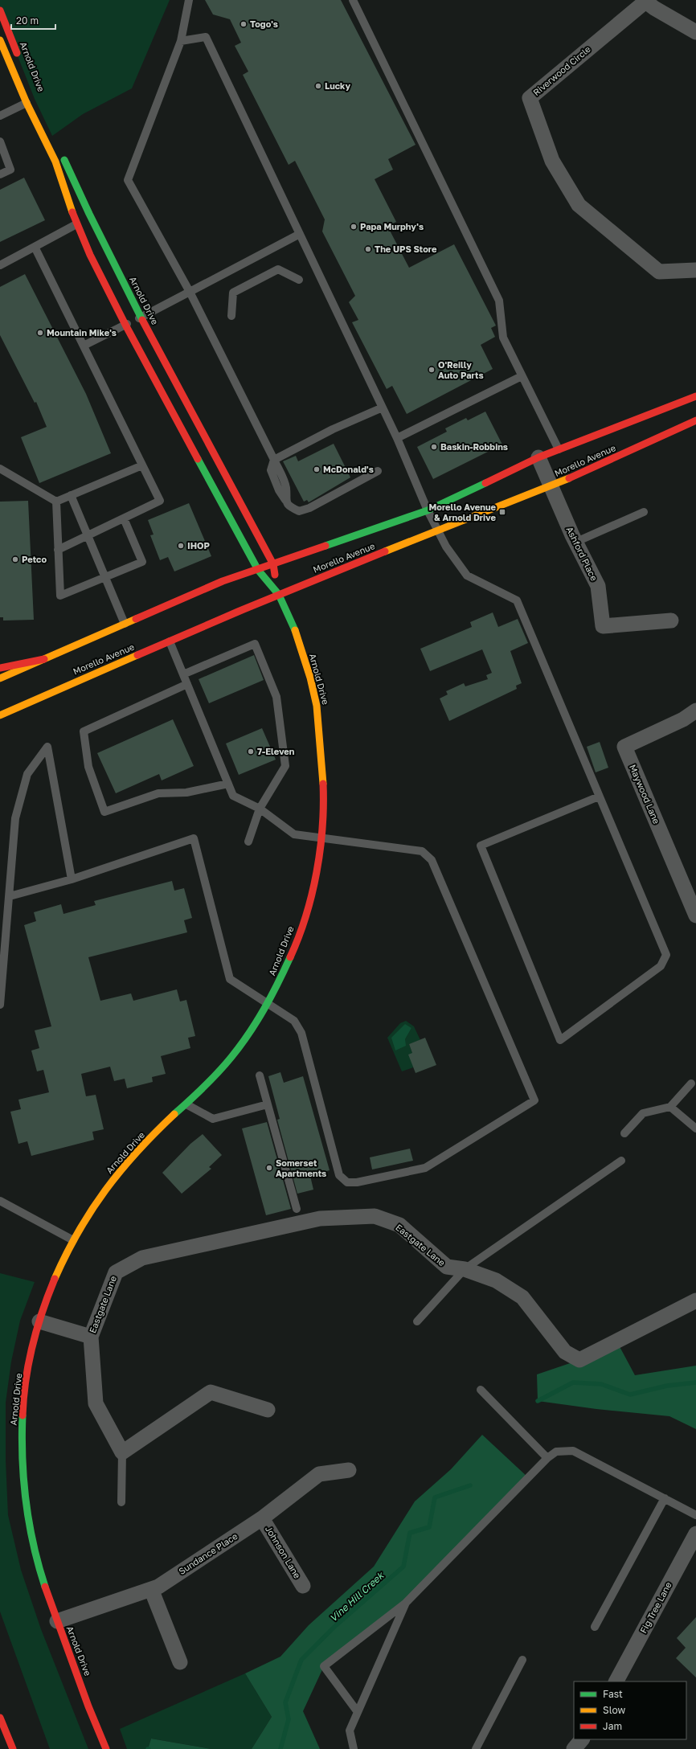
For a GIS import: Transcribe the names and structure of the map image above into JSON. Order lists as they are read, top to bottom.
{
  "streets": {
    "main road": ["Arnold Drive", "Morello Avenue"],
    "street": [
      "Riverwood Circle",
      "Ashford Place",
      "Maywood Lane",
      "Eastgate Lane",
      "Johnson Lane",
      "Sundance Place",
      "Fig Tree Lane"
    ]
  },
  "crossings": [
    ["Arnold Drive", "Morello Avenue"],
    ["Arnold Drive", "Eastgate Lane"],
    ["Arnold Drive", "Sundance Place"],
    ["Morello Avenue", "Ashford Place"],
    ["Johnson Lane", "Sundance Place"]
  ],
  "water": ["Vine Hill Creek"],
  "places": {
    "other": [
      "Togo's",
      "Lucky",
      "Papa Murphy's",
      "The UPS Store",
      "Mountain Mike's",
      "O'Reilly Auto Parts",
      "Baskin-Robbins",
      "McDonald's",
      "IHOP",
      "Petco",
      "7-Eleven",
      "Somerset Apartments"
    ],
    "transit": ["Morello Avenue & Arnold Drive"]
  },
  "legend": ["Fast", "Slow", "Jam"],
  "scale_bar": "20 m"
}
